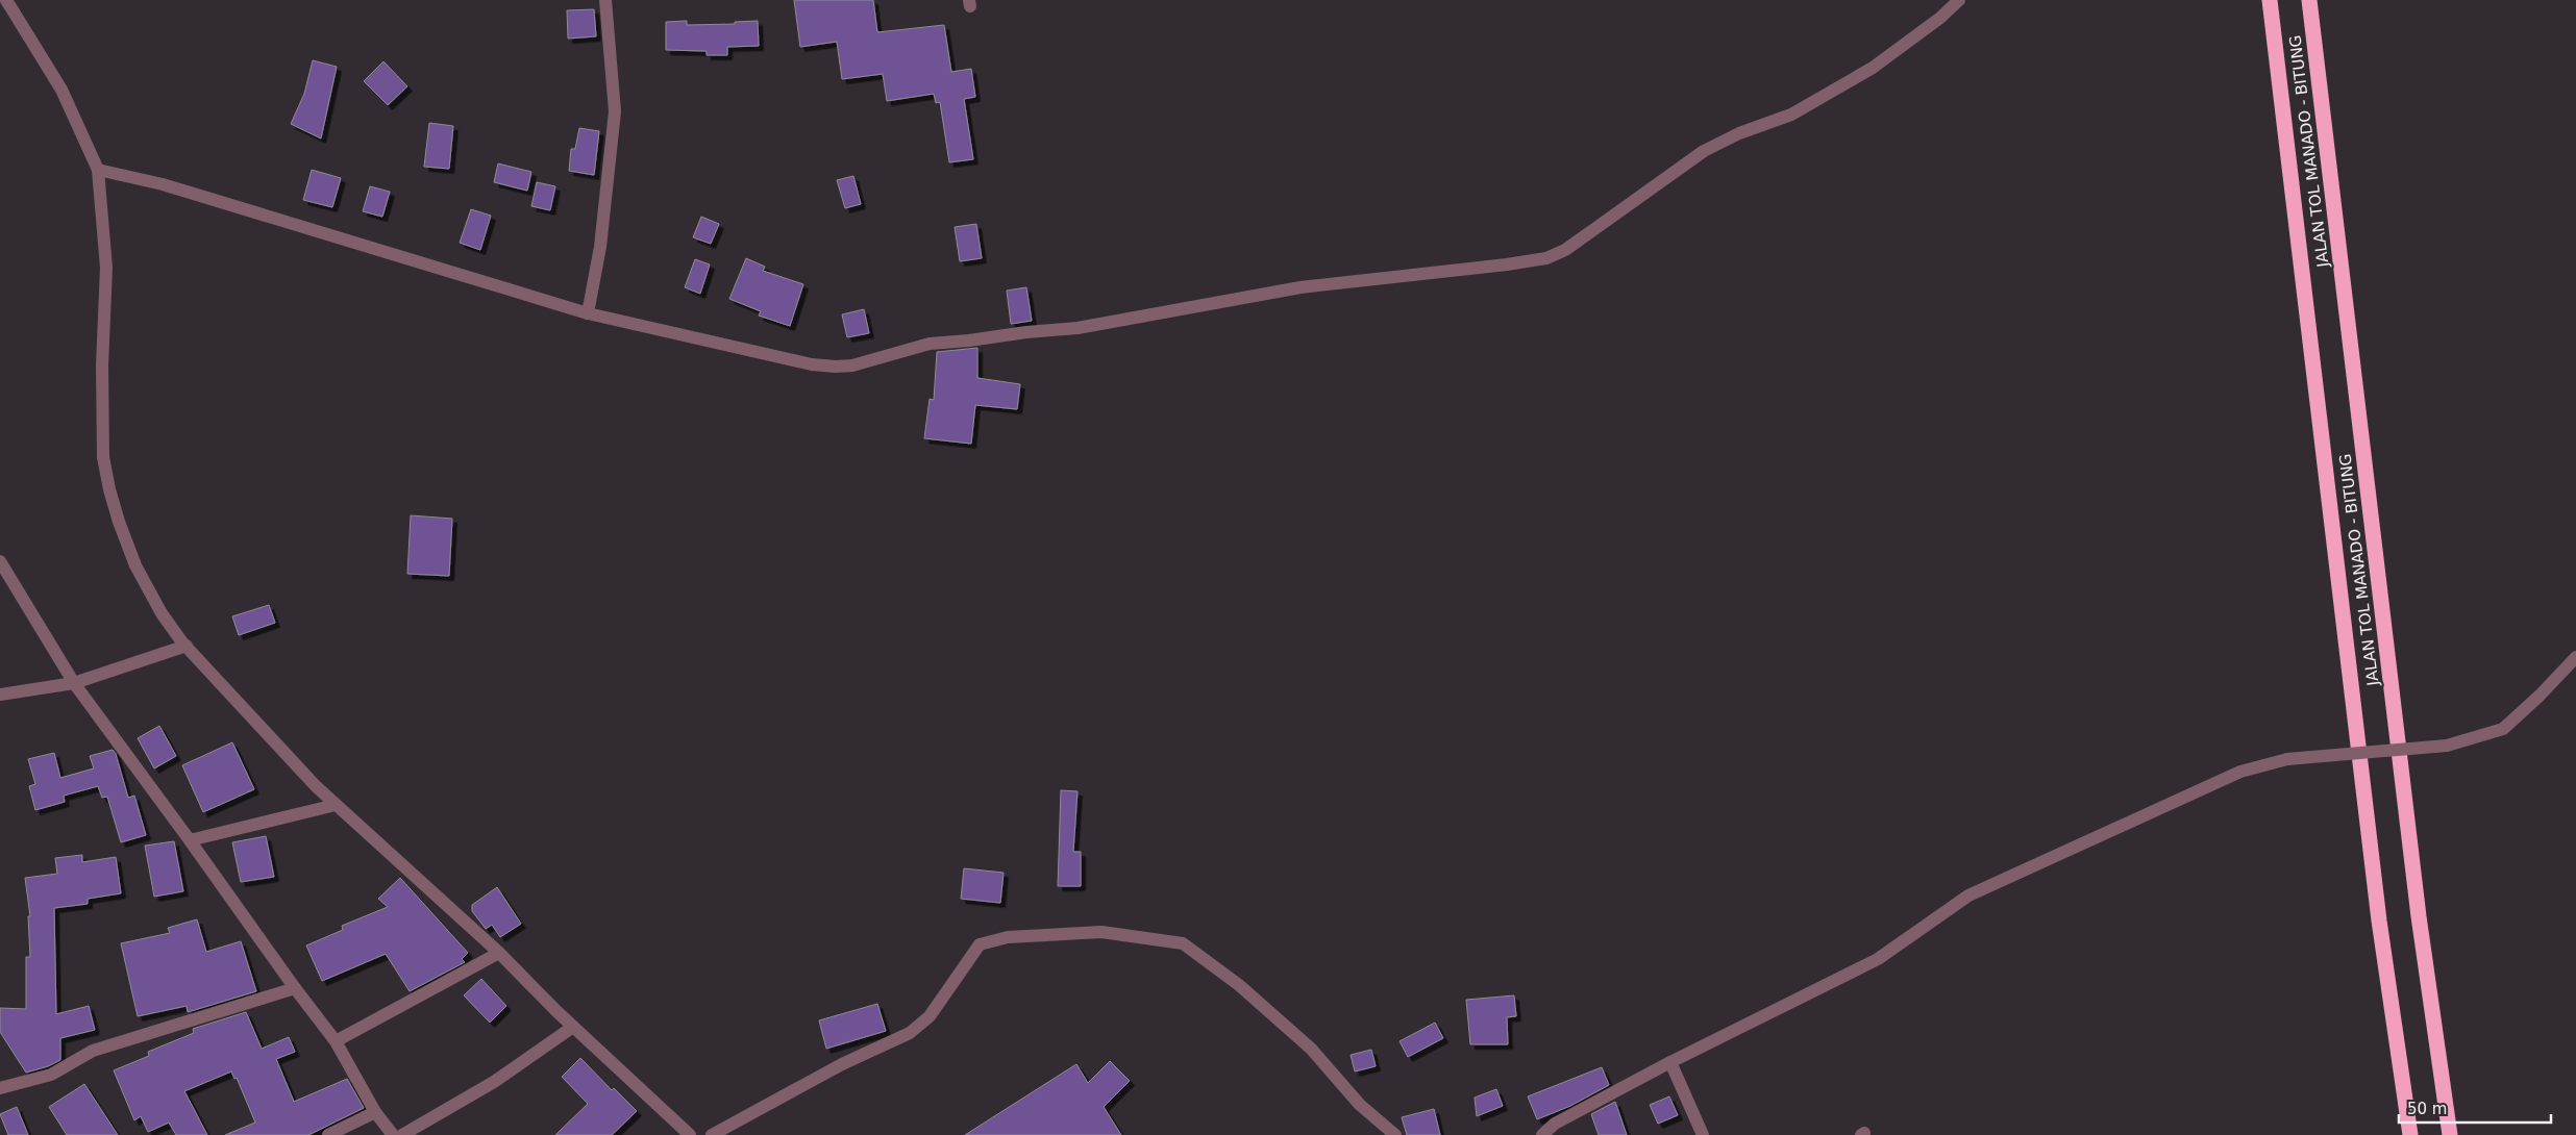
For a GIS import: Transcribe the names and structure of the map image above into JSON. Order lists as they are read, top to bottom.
{
  "streets": {
    "highway": ["JALAN TOL MANADO - BITUNG"]
  },
  "scale_bar": "50 m"
}
